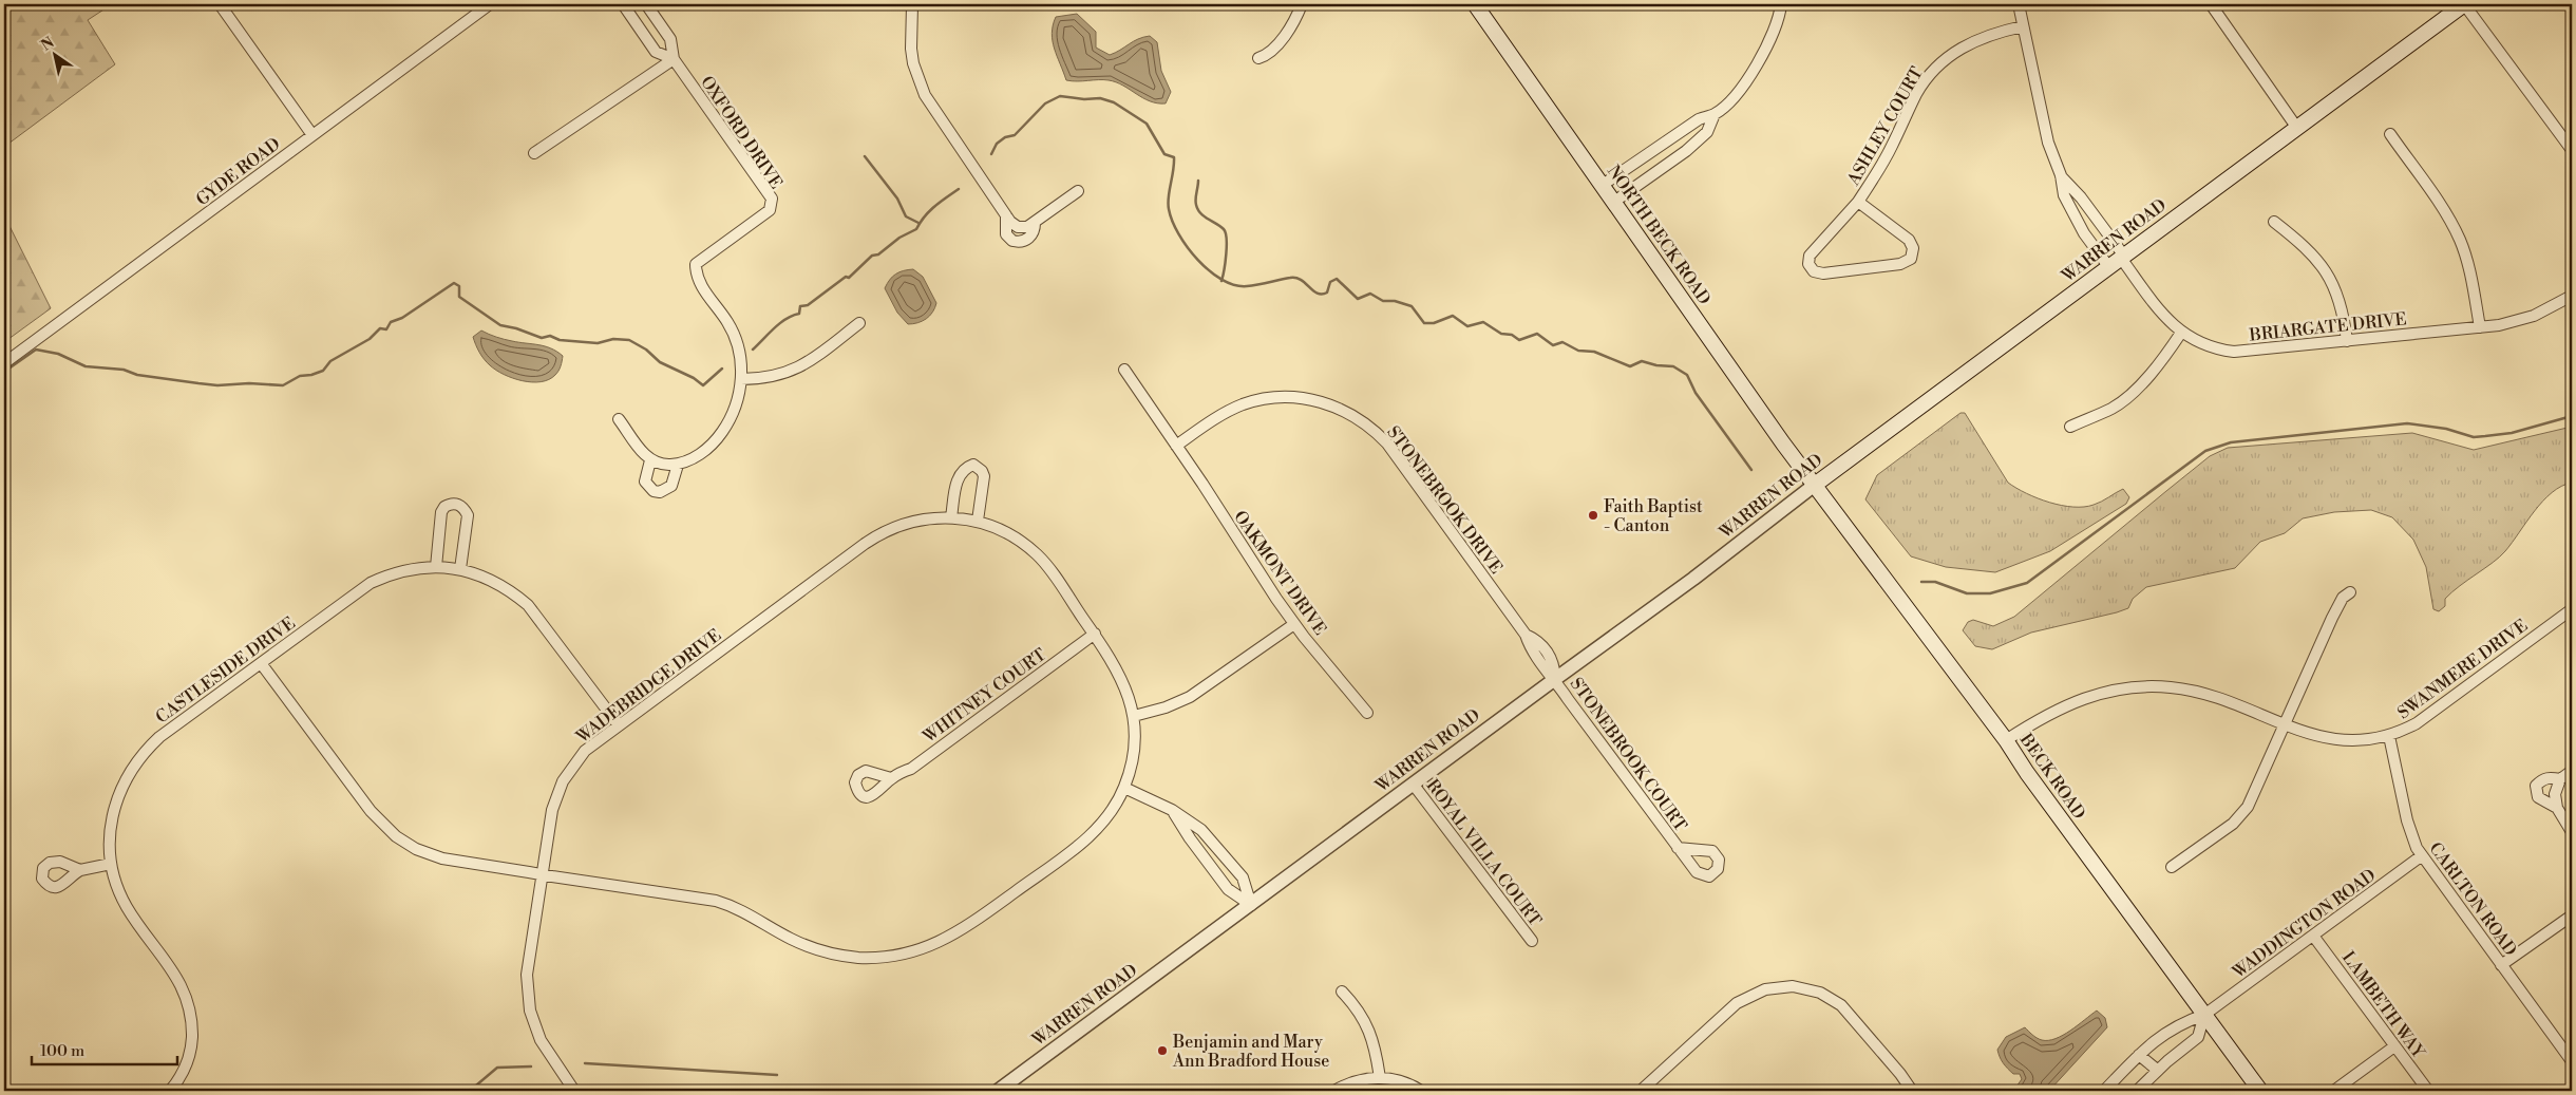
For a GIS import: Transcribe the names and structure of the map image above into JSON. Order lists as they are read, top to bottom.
{
  "streets": {
    "main road": ["NORTH BECK ROAD", "WARREN ROAD", "BECK ROAD"],
    "street": [
      "ASHLEY COURT",
      "OXFORD DRIVE",
      "GYDE ROAD",
      "BRIARGATE DRIVE",
      "STONEBROOK DRIVE",
      "OAKMONT DRIVE",
      "SWANMERE DRIVE",
      "CASTLESIDE DRIVE",
      "WADEBRIDGE DRIVE",
      "WHITNEY COURT",
      "STONEBROOK COURT",
      "ROYAL VILLA COURT",
      "CARLTON ROAD",
      "WADDINGTON ROAD",
      "LAMBETH WAY"
    ]
  },
  "crossings": [
    ["ASHLEY COURT", "BRIARGATE DRIVE"],
    ["NORTH BECK ROAD", "WARREN ROAD"],
    ["NORTH BECK ROAD", "BECK ROAD"],
    ["WARREN ROAD", "BRIARGATE DRIVE"],
    ["WARREN ROAD", "STONEBROOK DRIVE"],
    ["WARREN ROAD", "STONEBROOK COURT"],
    ["WARREN ROAD", "BECK ROAD"],
    ["WARREN ROAD", "ROYAL VILLA COURT"],
    ["STONEBROOK DRIVE", "OAKMONT DRIVE"],
    ["STONEBROOK DRIVE", "STONEBROOK COURT"],
    ["SWANMERE DRIVE", "BECK ROAD"],
    ["SWANMERE DRIVE", "CARLTON ROAD"],
    ["CASTLESIDE DRIVE", "WADEBRIDGE DRIVE"],
    ["WADEBRIDGE DRIVE", "WHITNEY COURT"],
    ["BECK ROAD", "WADDINGTON ROAD"],
    ["CARLTON ROAD", "WADDINGTON ROAD"],
    ["WADDINGTON ROAD", "LAMBETH WAY"]
  ],
  "places": ["Faith Baptist - Canton", "Benjamin and Mary Ann Bradford House"],
  "scale_bar": "100 m",
  "north": "top left"
}
